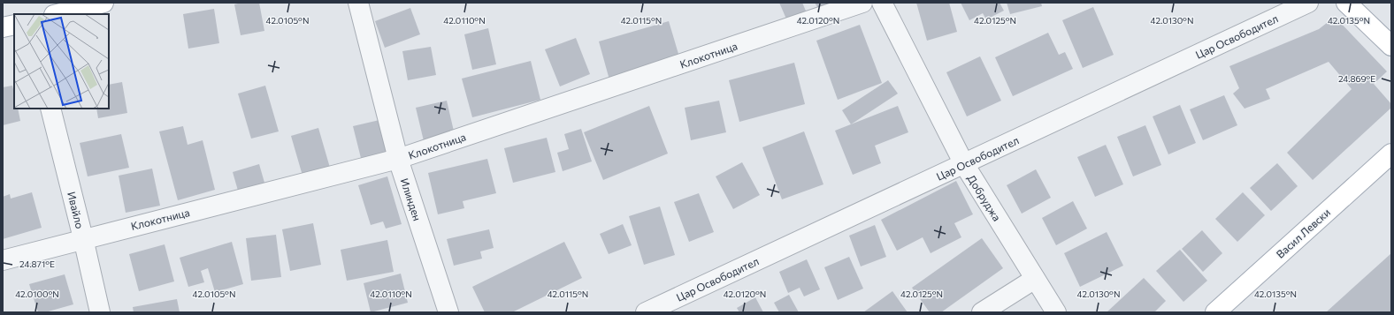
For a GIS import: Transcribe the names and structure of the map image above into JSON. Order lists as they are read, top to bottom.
{
  "streets": {
    "main road": ["Васил Левски"],
    "street": [
      "Цар Освободител",
      "Клокотница",
      "Добруджа",
      "Илинден",
      "Ивайло"
    ]
  },
  "crossings": [
    ["Цар Освободител", "Добруджа"],
    ["Клокотница", "Илинден"],
    ["Клокотница", "Ивайло"]
  ],
  "coordinates": [
    "42.0115°N",
    "42.0120°N",
    "42.0125°N",
    "42.0135°N",
    "42.0105°N",
    "42.0110°N",
    "42.0130°N",
    "24.869°E",
    "24.871°E",
    "42.0100°N"
  ]
}
